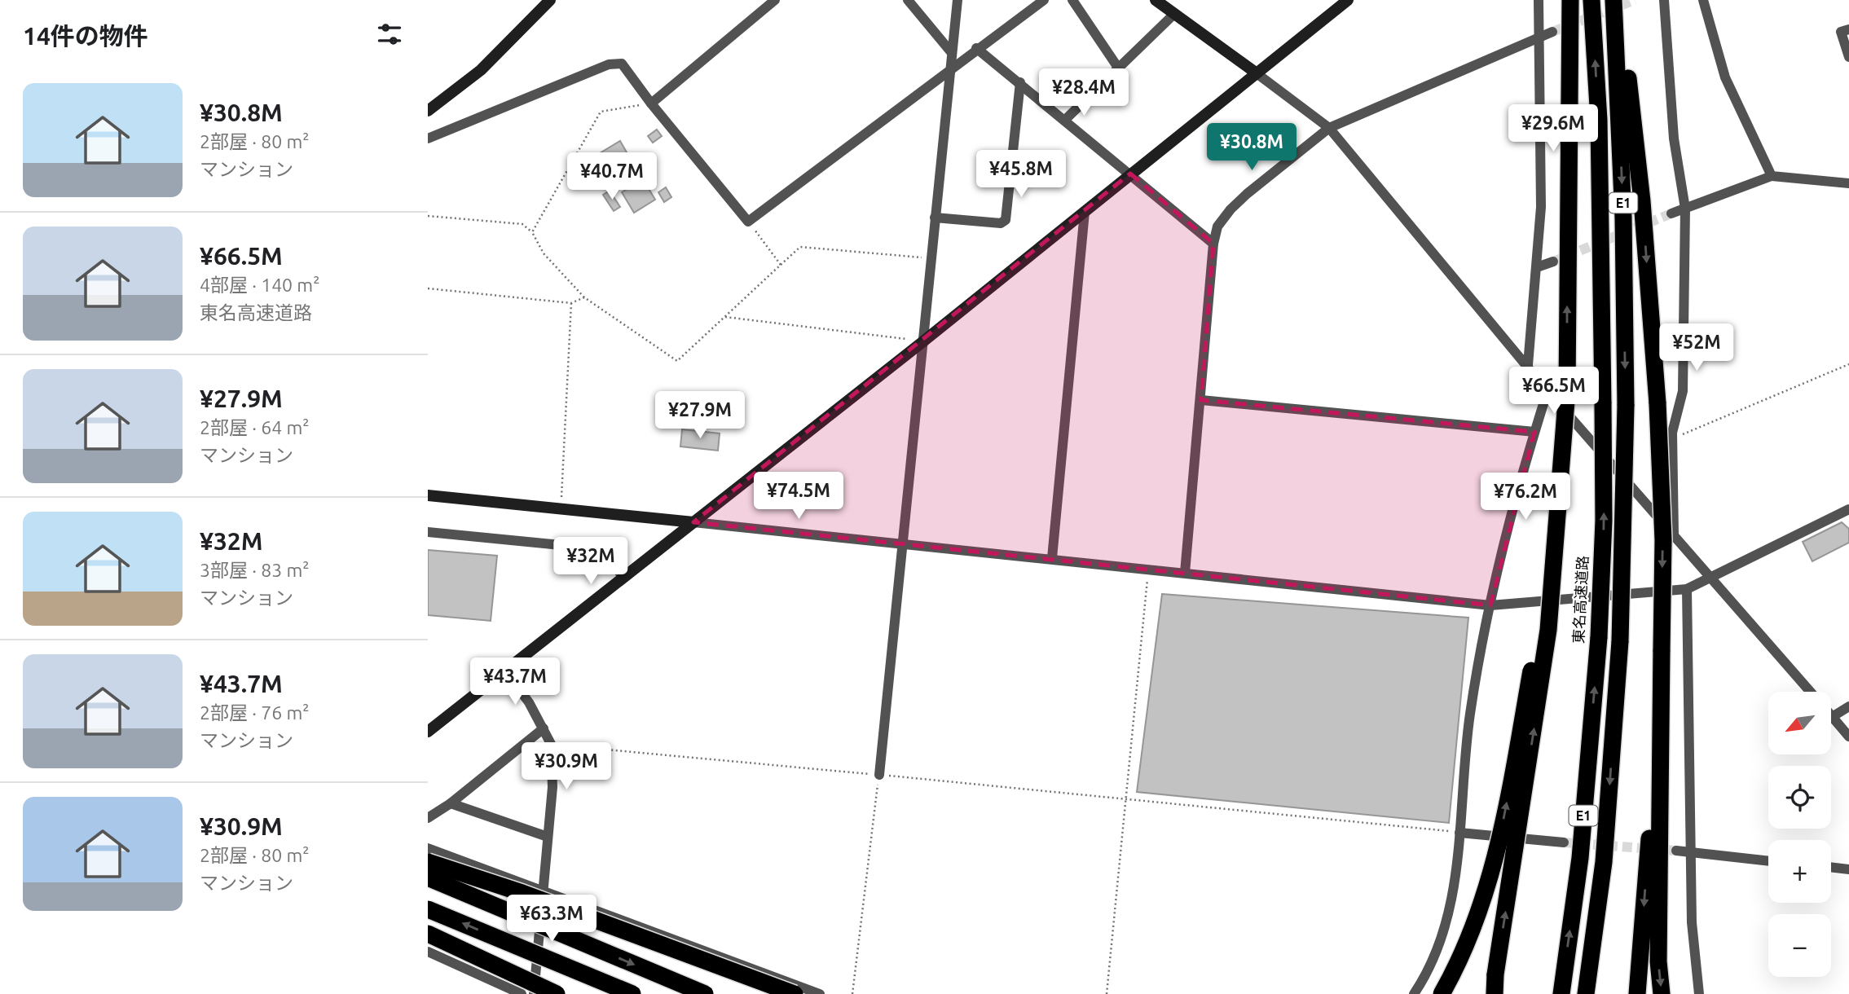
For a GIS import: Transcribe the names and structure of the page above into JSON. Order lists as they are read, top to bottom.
{
  "streets": {
    "highway": ["E1", "東名高速道路"]
  },
  "north": "bottom left",
  "page": {
    "heading": "14件の物件",
    "list": [
      {
        "name": "¥30.8M",
        "note": "2部屋 · 80 m² · マンション"
      },
      {
        "name": "¥66.5M",
        "note": "4部屋 · 140 m² · 東名高速道路"
      },
      {
        "name": "¥27.9M",
        "note": "2部屋 · 64 m² · マンション"
      },
      {
        "name": "¥32M",
        "note": "3部屋 · 83 m² · マンション"
      },
      {
        "name": "¥43.7M",
        "note": "2部屋 · 76 m² · マンション"
      },
      {
        "name": "¥30.9M",
        "note": "2部屋 · 80 m² · マンション"
      }
    ],
    "price": [
      "¥28.4M",
      "¥29.6M",
      "¥30.8M",
      "¥45.8M",
      "¥40.7M",
      "¥52M",
      "¥66.5M",
      "¥27.9M",
      "¥74.5M",
      "¥76.2M",
      "¥32M",
      "¥43.7M",
      "¥30.9M",
      "¥63.3M"
    ],
    "map_buttons": ["+", "−"]
  }
}
